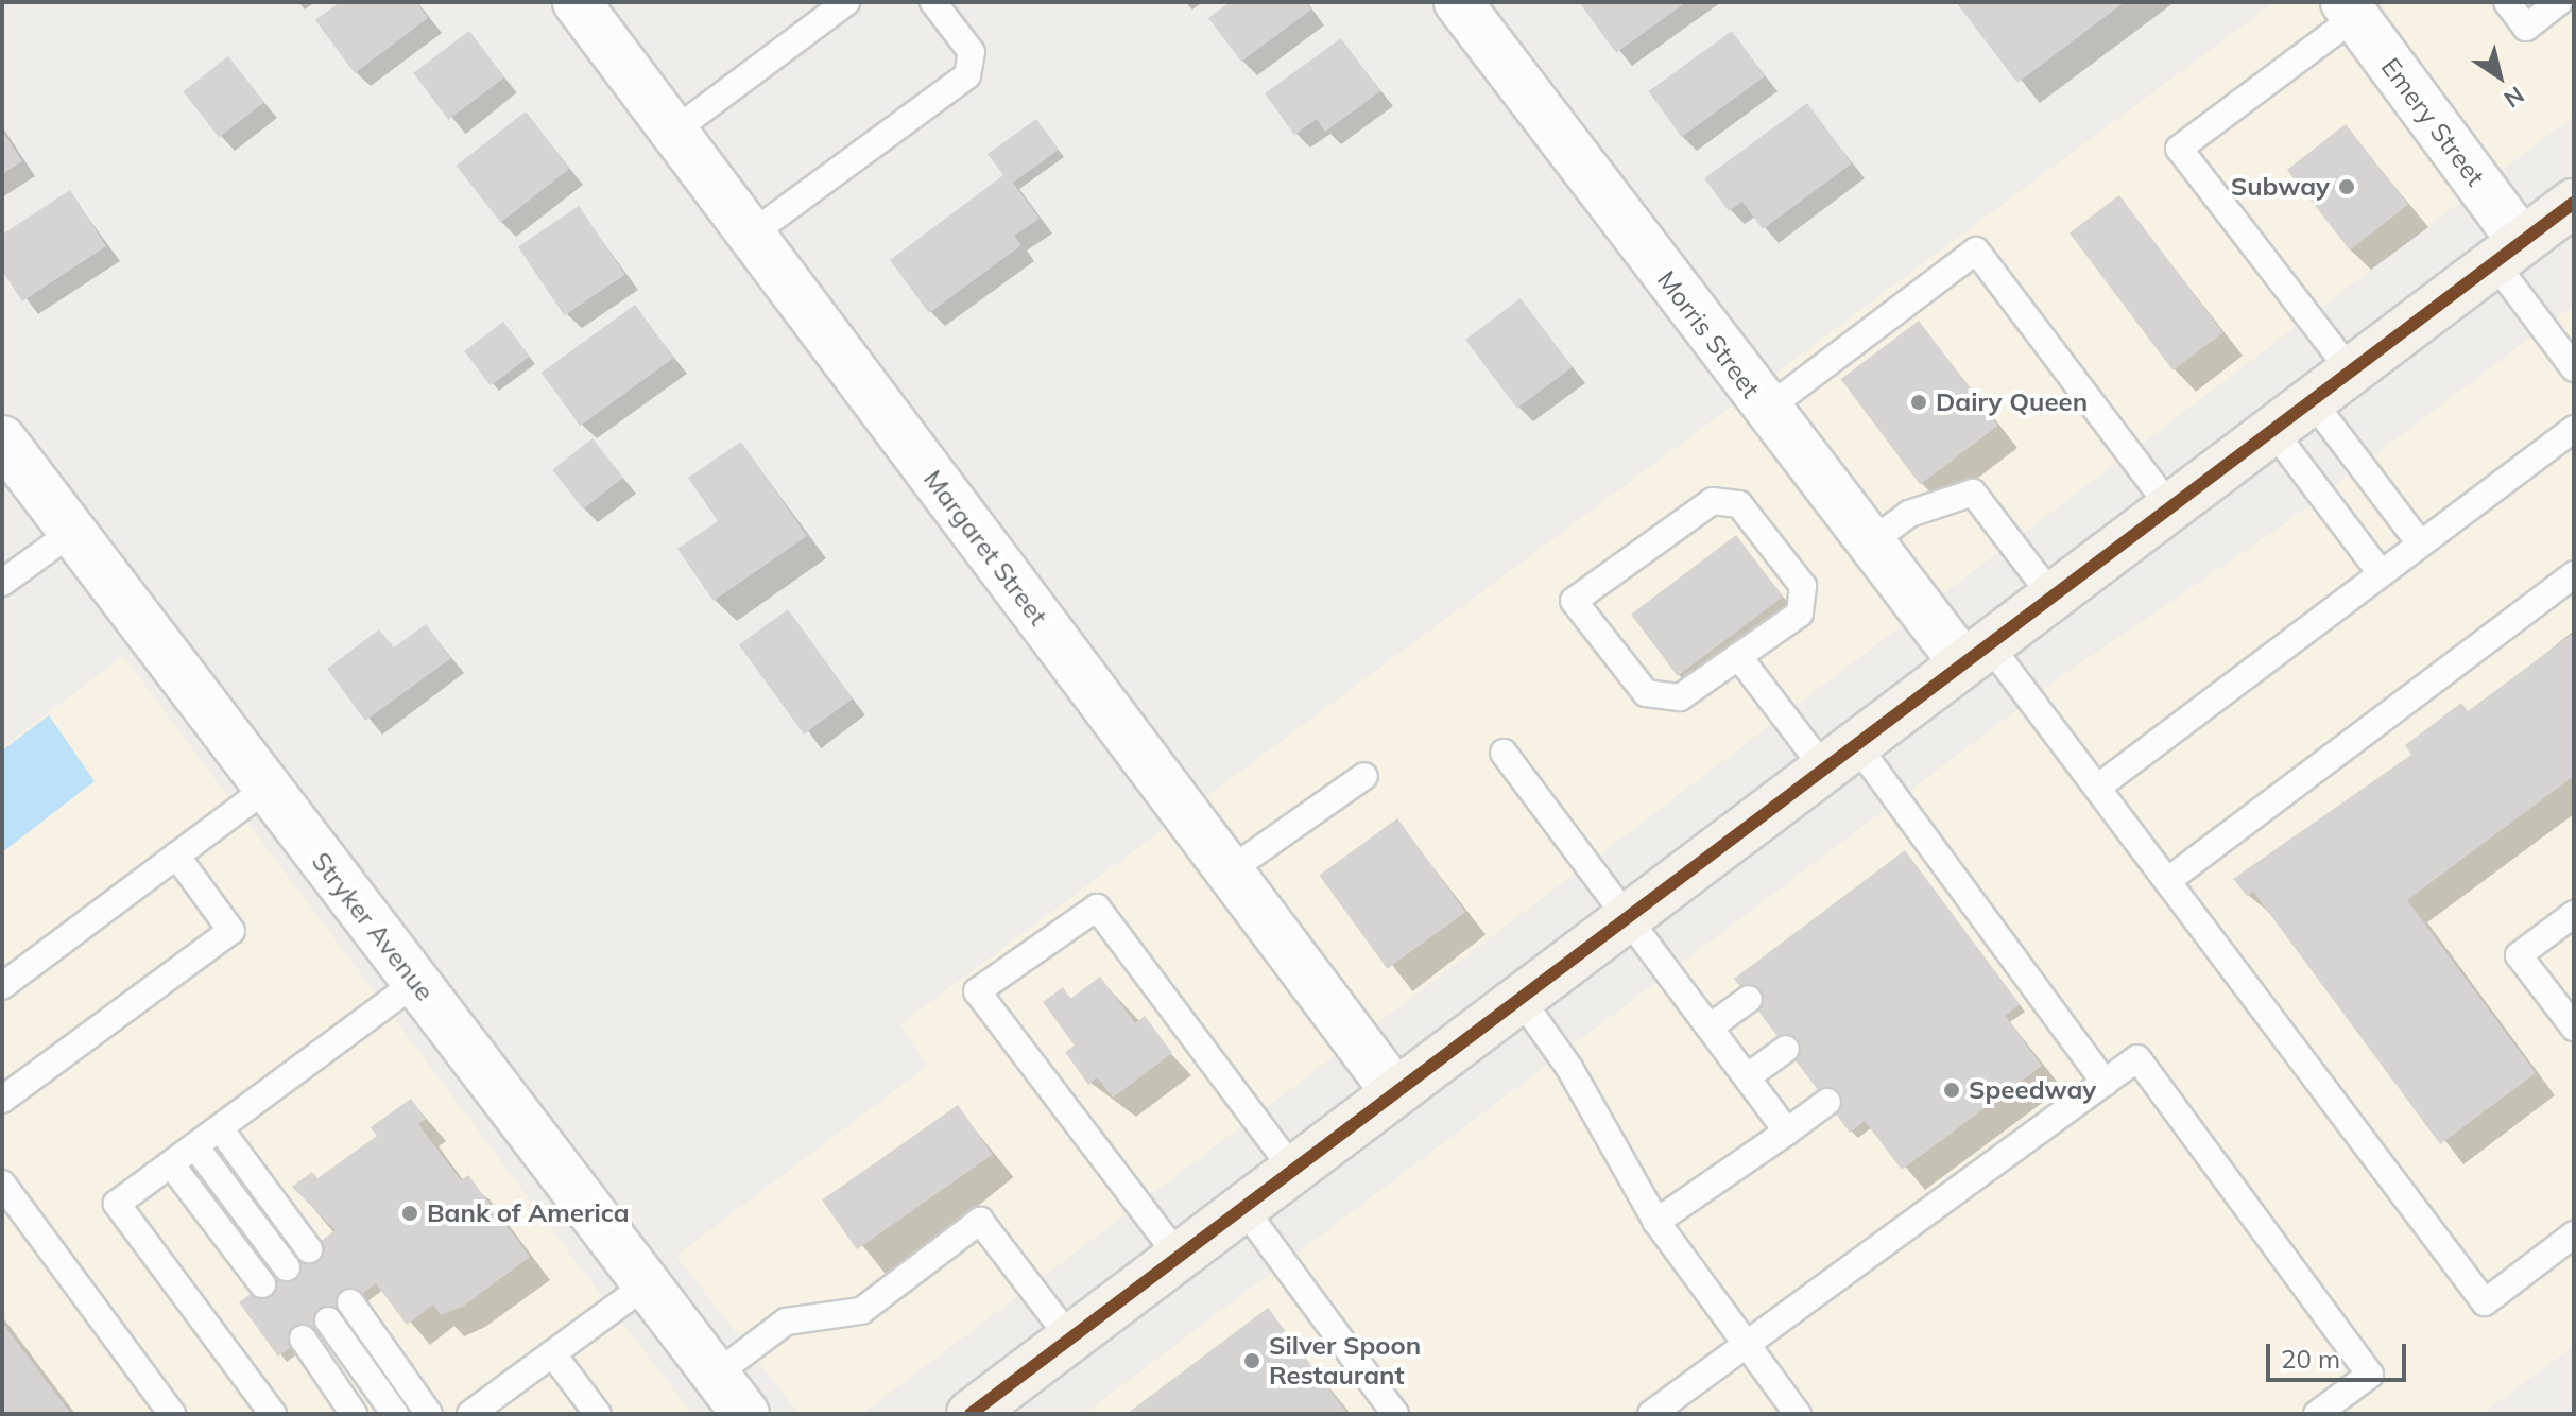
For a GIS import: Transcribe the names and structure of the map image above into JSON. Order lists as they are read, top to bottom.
{
  "streets": {
    "street": [
      "Emery Street",
      "Morris Street",
      "Margaret Street",
      "Stryker Avenue"
    ]
  },
  "places": [
    "Subway",
    "Dairy Queen",
    "Speedway",
    "Bank of America",
    "Silver Spoon Restaurant"
  ],
  "scale_bar": "20 m",
  "north": "bottom right"
}
